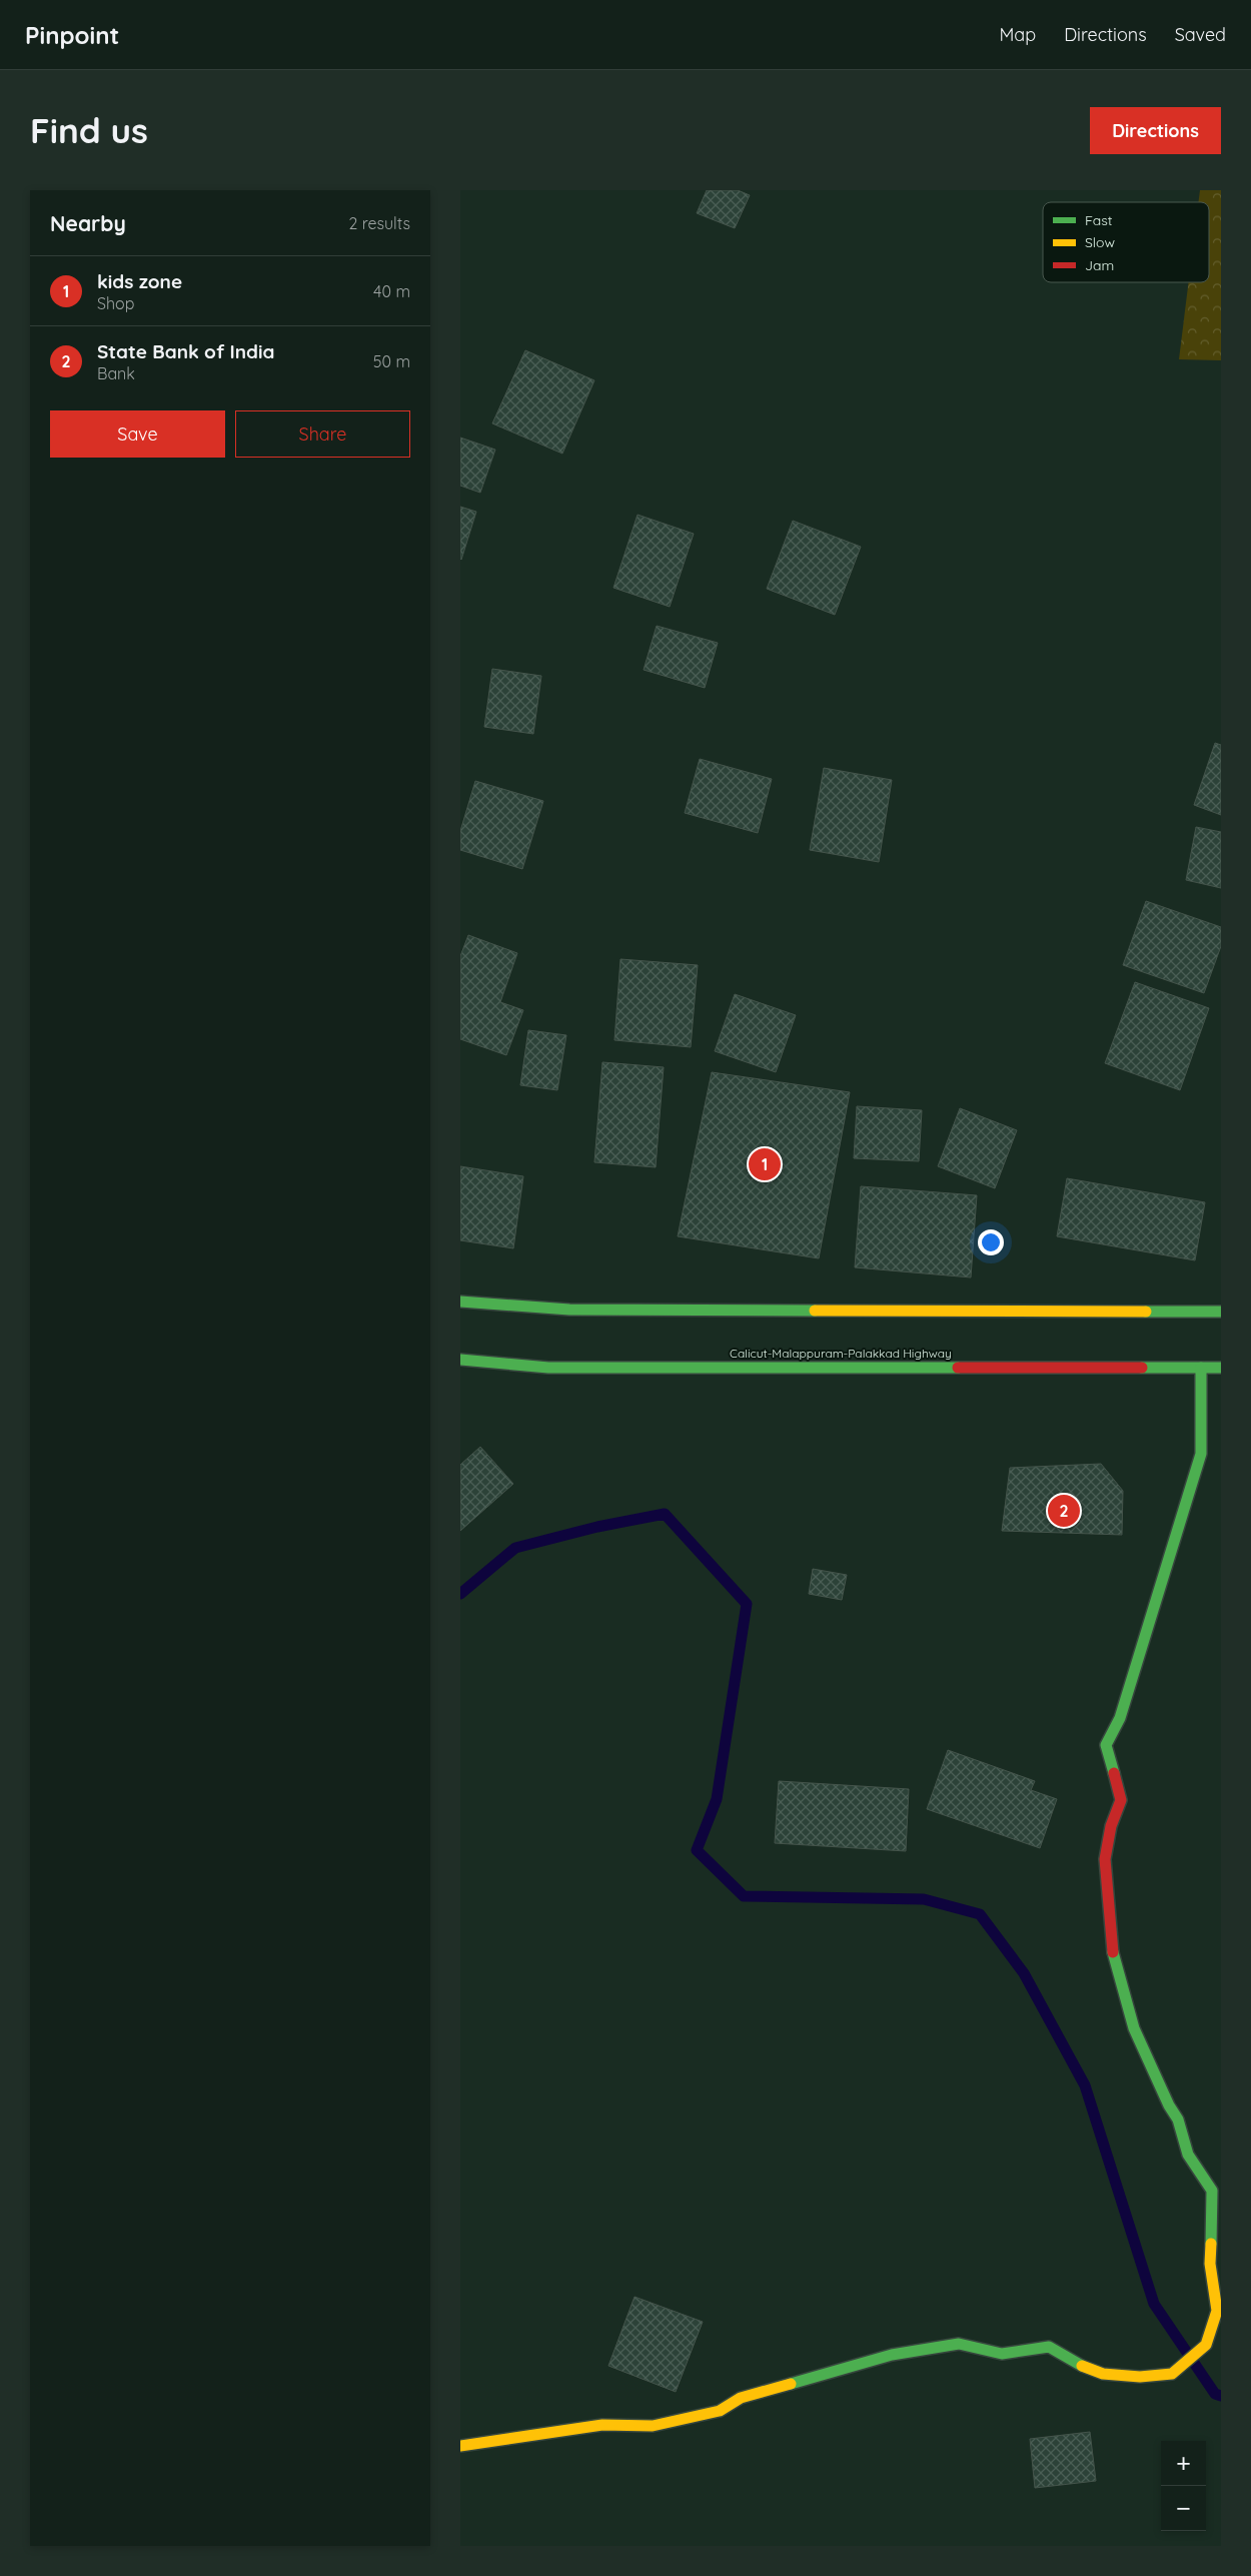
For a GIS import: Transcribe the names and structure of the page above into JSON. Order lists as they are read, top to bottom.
{
  "streets": {
    "main road": ["Calicut-Malappuram-Palakkad Highway"]
  },
  "legend": ["Fast", "Slow", "Jam"],
  "page": {
    "header": "Pinpoint",
    "nav": ["Map", "Directions", "Saved"],
    "buttons": [
      "Directions",
      ["Save", "Share"]
    ],
    "title": "Find us",
    "heading": ["Nearby", "2 results"],
    "list": [
      {
        "mark": "1",
        "name": "kids zone",
        "note": "Shop",
        "value": "40 m"
      },
      {
        "mark": "2",
        "name": "State Bank of India",
        "note": "Bank",
        "value": "50 m"
      }
    ],
    "pins": ["1", "2"],
    "map_buttons": ["+", "−"]
  }
}
